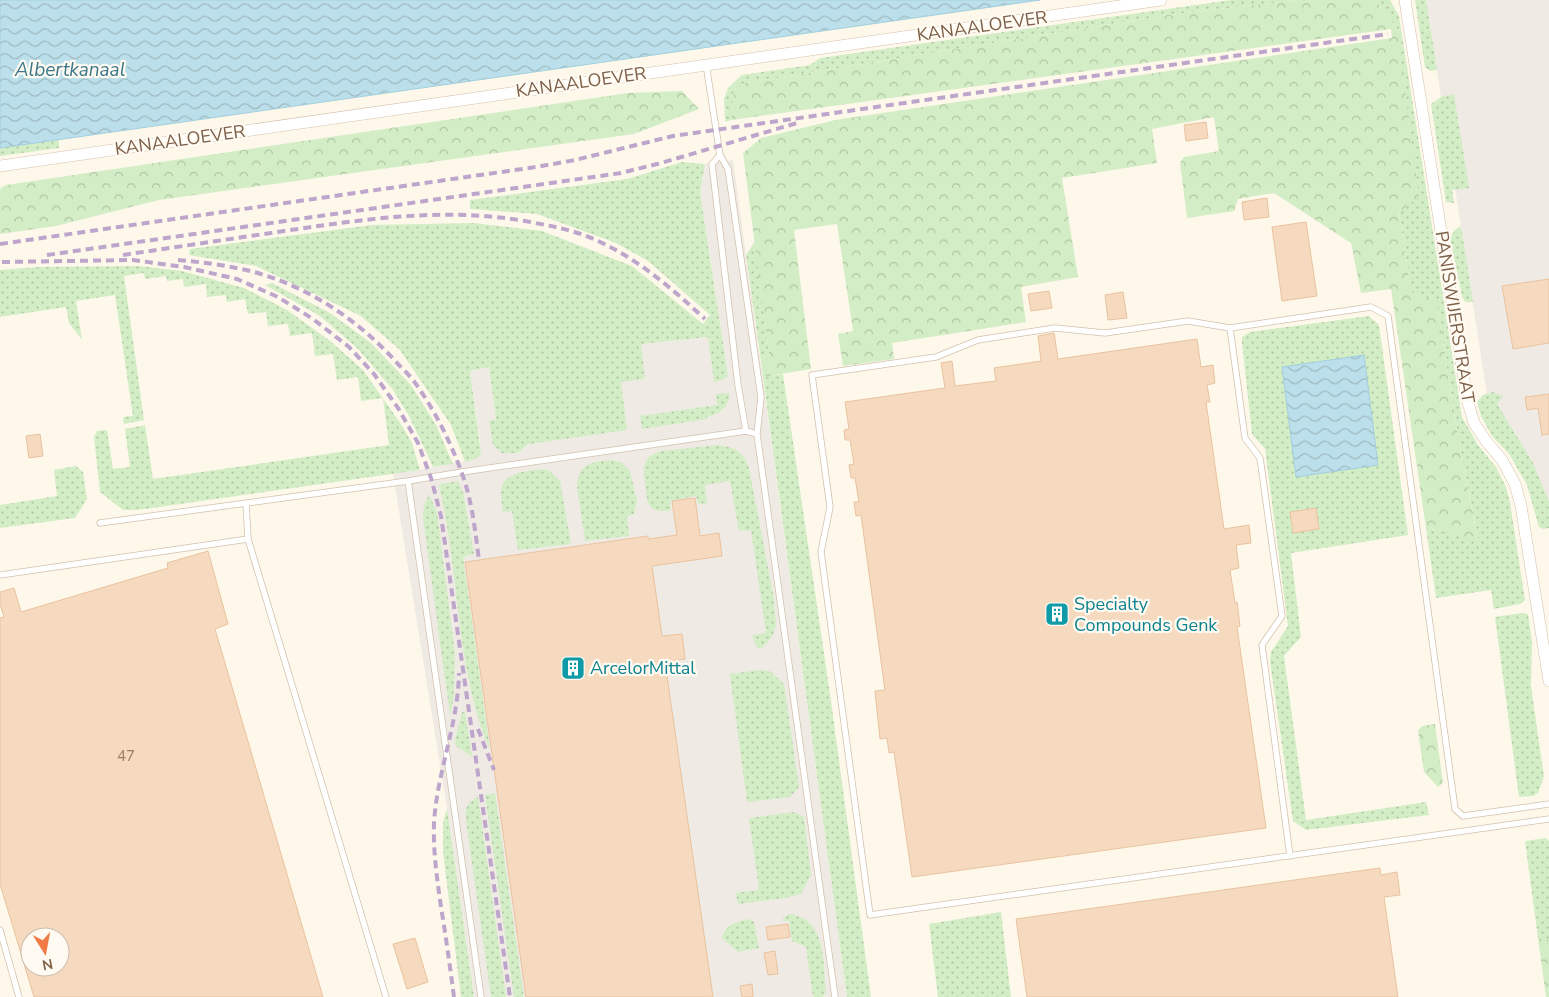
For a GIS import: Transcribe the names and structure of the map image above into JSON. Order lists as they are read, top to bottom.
{
  "streets": {
    "street": ["KANAALOEVER", "PANISWIJERSTRAAT"]
  },
  "water": ["Albertkanaal"],
  "places": {
    "building": ["Specialty Compounds Genk", "ArcelorMittal"]
  },
  "house_numbers": ["47"],
  "north": "bottom"
}
